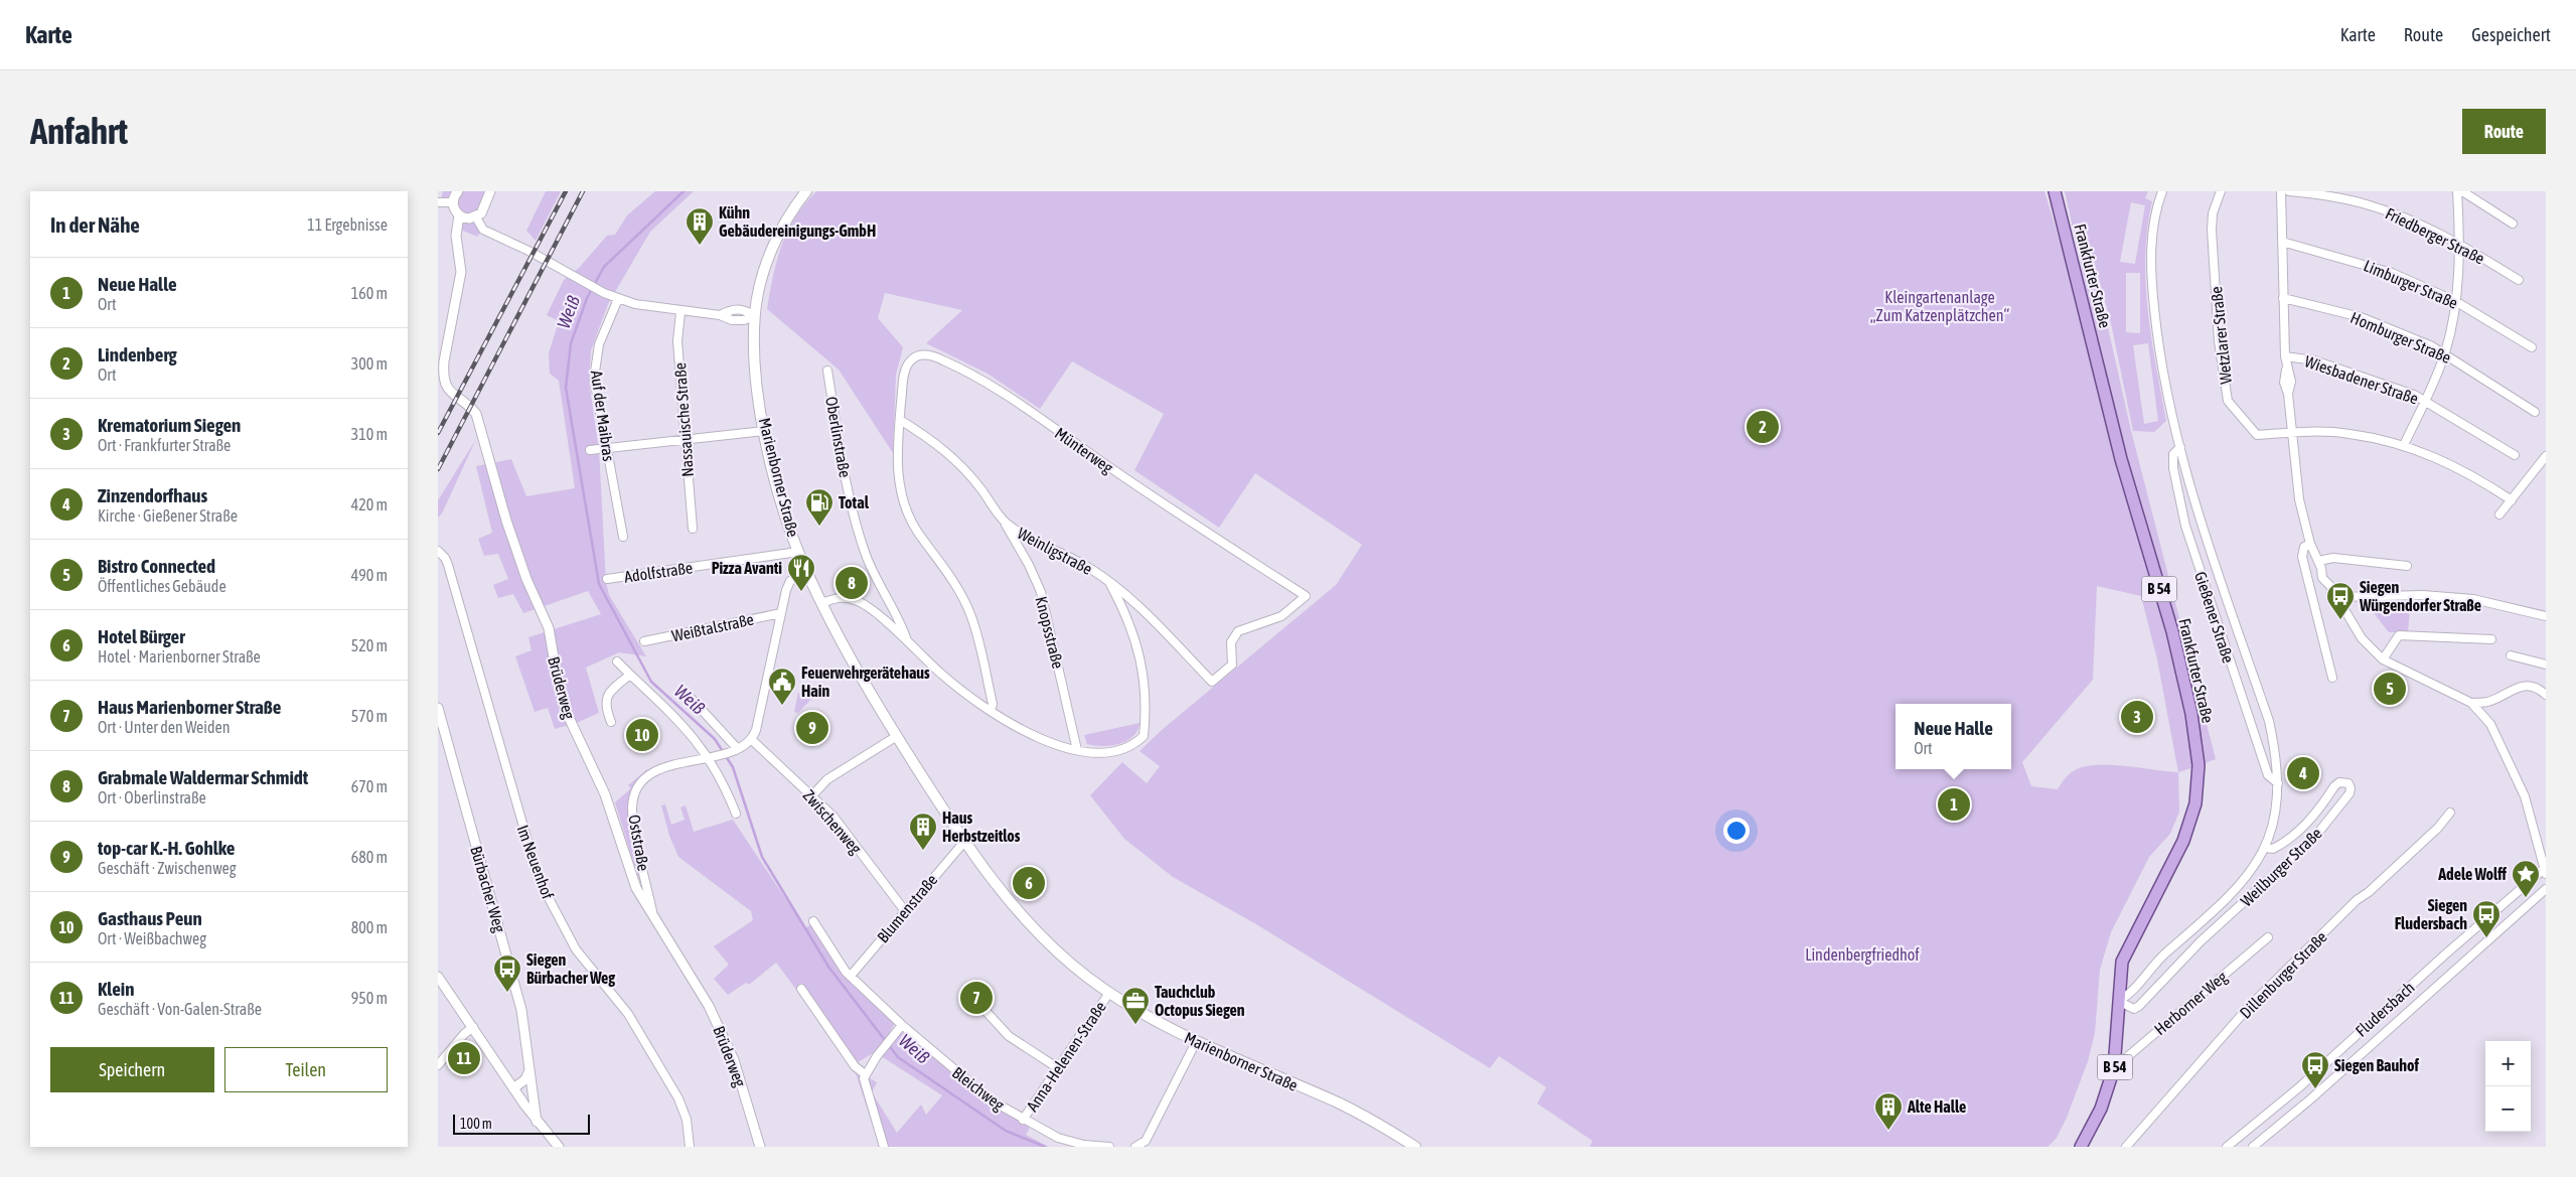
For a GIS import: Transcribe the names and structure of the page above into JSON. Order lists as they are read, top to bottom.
{
  "streets": {
    "main road": ["Frankfurter Straße", "Marienborner Straße", "B 54"],
    "street": [
      "Friedberger Straße",
      "Limburger Straße",
      "Wetzlarer Straße",
      "Homburger Straße",
      "Wiesbadener Straße",
      "Auf der Maibras",
      "Nassauische Straße",
      "Oberlinstraße",
      "Münterweg",
      "Weinligstraße",
      "Adolfstraße",
      "Gießener Straße",
      "Weißtalstraße",
      "Knopsstraße",
      "Brüderweg",
      "Zwischenweg",
      "Oststraße",
      "Im Neuenhof",
      "Weilburger Straße",
      "Bürbacher Weg",
      "Blumenstraße",
      "Dillenburger Straße",
      "Herborner Weg",
      "Fludersbach",
      "Anna-Helenen-Straße",
      "Bleichweg"
    ]
  },
  "crossings": [
    ["Frankfurter Straße", "Gießener Straße"],
    ["Frankfurter Straße", "Weilburger Straße"],
    ["Frankfurter Straße", "Herborner Weg"],
    ["Oberlinstraße", "Marienborner Straße"],
    ["Oberlinstraße", "Weinligstraße"],
    ["Oberlinstraße", "Knopsstraße"],
    ["Münterweg", "Weinligstraße"],
    ["Marienborner Straße", "Adolfstraße"],
    ["Marienborner Straße", "Blumenstraße"],
    ["Marienborner Straße", "Anna-Helenen-Straße"],
    ["Weinligstraße", "Knopsstraße"],
    ["Gießener Straße", "Weilburger Straße"],
    ["Brüderweg", "Oststraße"],
    ["Zwischenweg", "Oststraße"],
    ["Zwischenweg", "Blumenstraße"],
    ["Blumenstraße", "Bleichweg"],
    ["Anna-Helenen-Straße", "Bleichweg"]
  ],
  "water": ["Weiß"],
  "parks": ["Kleingartenanlage „Zum Katzenplätzchen“", "Lindenbergfriedhof"],
  "places": {
    "building": ["Kühn Gebäudereinigungs-GmbH", "Haus Herbstzeitlos", "Alte Halle"],
    "fuel station": ["Total"],
    "restaurant": ["Pizza Avanti"],
    "bus stop": [
      "Siegen Würgendorfer Straße",
      "Siegen Fludersbach",
      "Siegen Bürbacher Weg",
      "Siegen Bauhof"
    ],
    "public building": ["Feuerwehrgerätehaus Hain"],
    "place": ["Adele Wolff"],
    "office": ["Tauchclub Octopus Siegen"]
  },
  "scale_bar": "100 m",
  "page": {
    "header": "Karte",
    "nav": ["Karte", "Route", "Gespeichert"],
    "buttons": [
      "Route",
      ["Speichern", "Teilen"]
    ],
    "title": "Anfahrt",
    "heading": ["In der Nähe", "11 Ergebnisse"],
    "list": [
      {
        "mark": "1",
        "name": "Neue Halle",
        "note": "Ort",
        "value": "160 m"
      },
      {
        "mark": "2",
        "name": "Lindenberg",
        "note": "Ort",
        "value": "300 m"
      },
      {
        "mark": "3",
        "name": "Krematorium Siegen",
        "note": "Ort · Frankfurter Straße",
        "value": "310 m"
      },
      {
        "mark": "4",
        "name": "Zinzendorfhaus",
        "note": "Kirche · Gießener Straße",
        "value": "420 m"
      },
      {
        "mark": "5",
        "name": "Bistro Connected",
        "note": "Öffentliches Gebäude",
        "value": "490 m"
      },
      {
        "mark": "6",
        "name": "Hotel Bürger",
        "note": "Hotel · Marienborner Straße",
        "value": "520 m"
      },
      {
        "mark": "7",
        "name": "Haus Marienborner Straße",
        "note": "Ort · Unter den Weiden",
        "value": "570 m"
      },
      {
        "mark": "8",
        "name": "Grabmale Waldermar Schmidt",
        "note": "Ort · Oberlinstraße",
        "value": "670 m"
      },
      {
        "mark": "9",
        "name": "top-car K.-H. Gohlke",
        "note": "Geschäft · Zwischenweg",
        "value": "680 m"
      },
      {
        "mark": "10",
        "name": "Gasthaus Peun",
        "note": "Ort · Weißbachweg",
        "value": "800 m"
      },
      {
        "mark": "11",
        "name": "Klein",
        "note": "Geschäft · Von-Galen-Straße",
        "value": "950 m"
      }
    ],
    "pins": [
      "2",
      "8",
      "5",
      "3",
      "9",
      "10",
      "4",
      "1",
      "6",
      "7",
      "11"
    ],
    "popup": ["Neue Halle", "Ort"],
    "map_buttons": ["+", "−"],
    "scale": "100 m"
  }
}
